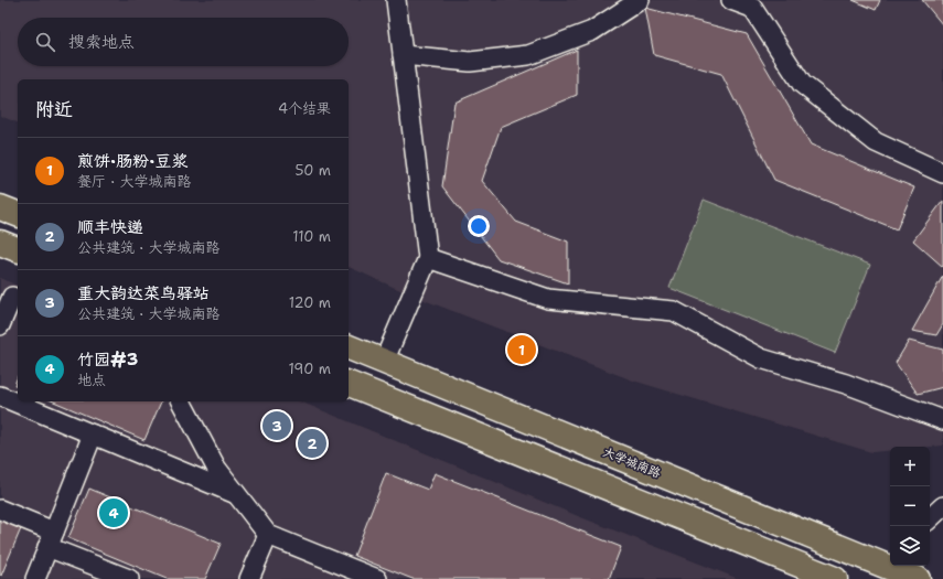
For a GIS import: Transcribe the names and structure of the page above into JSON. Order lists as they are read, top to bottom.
{
  "streets": {
    "main road": ["大学城南路"]
  },
  "page": {
    "search": "搜索地点",
    "heading": ["附近", "4个结果"],
    "list": [
      {
        "mark": "1",
        "name": "煎饼·肠粉·豆浆",
        "note": "餐厅 · 大学城南路",
        "value": "50 m"
      },
      {
        "mark": "2",
        "name": "顺丰快递",
        "note": "公共建筑 · 大学城南路",
        "value": "110 m"
      },
      {
        "mark": "3",
        "name": "重大韵达菜鸟驿站",
        "note": "公共建筑 · 大学城南路",
        "value": "120 m"
      },
      {
        "mark": "4",
        "name": "竹园#3",
        "note": "地点",
        "value": "190 m"
      }
    ],
    "pins": [
      "1",
      "3",
      "2",
      "4"
    ],
    "map_buttons": ["+", "−"]
  }
}
